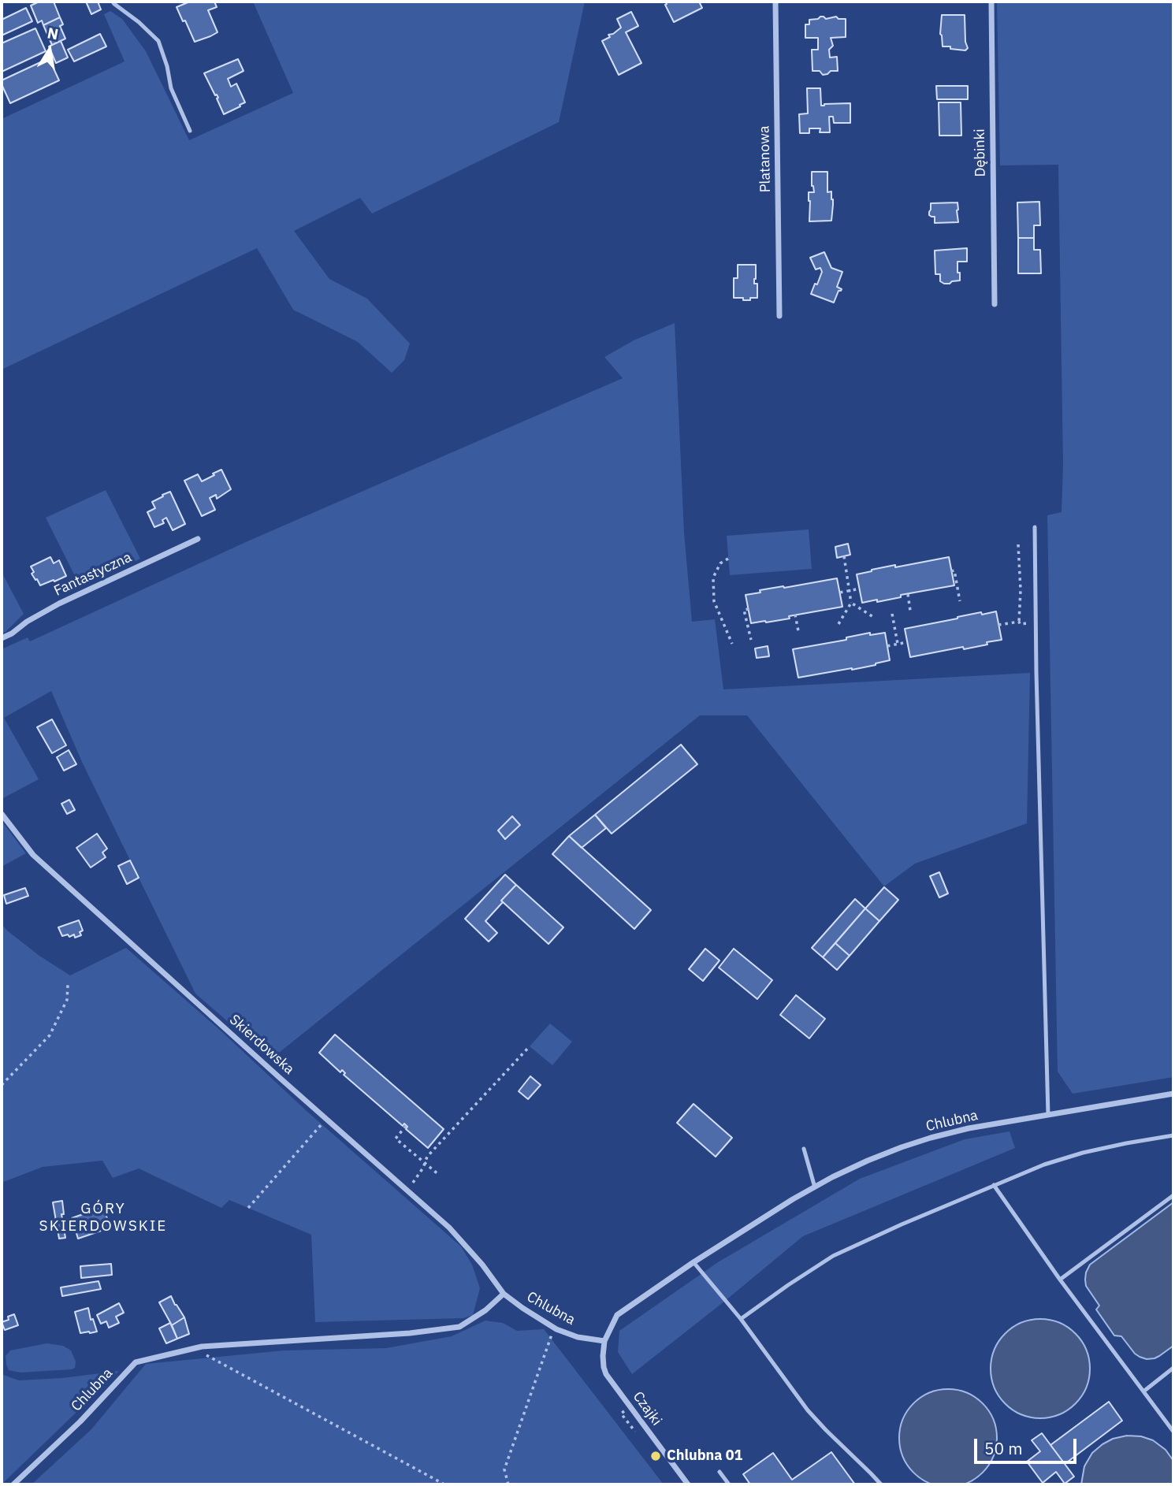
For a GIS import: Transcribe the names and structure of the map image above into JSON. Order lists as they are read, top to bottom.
{
  "streets": {
    "street": [
      "Dębinki",
      "Platanowa",
      "Fantastyczna",
      "Skierdowska",
      "Chlubna",
      "Czajki"
    ]
  },
  "crossings": [
    ["Skierdowska", "Chlubna"],
    ["Chlubna", "Czajki"]
  ],
  "districts": ["GÓRY SKIERDOWSKIE"],
  "places": ["Chlubna 01"],
  "scale_bar": "50 m",
  "north": "top"
}
